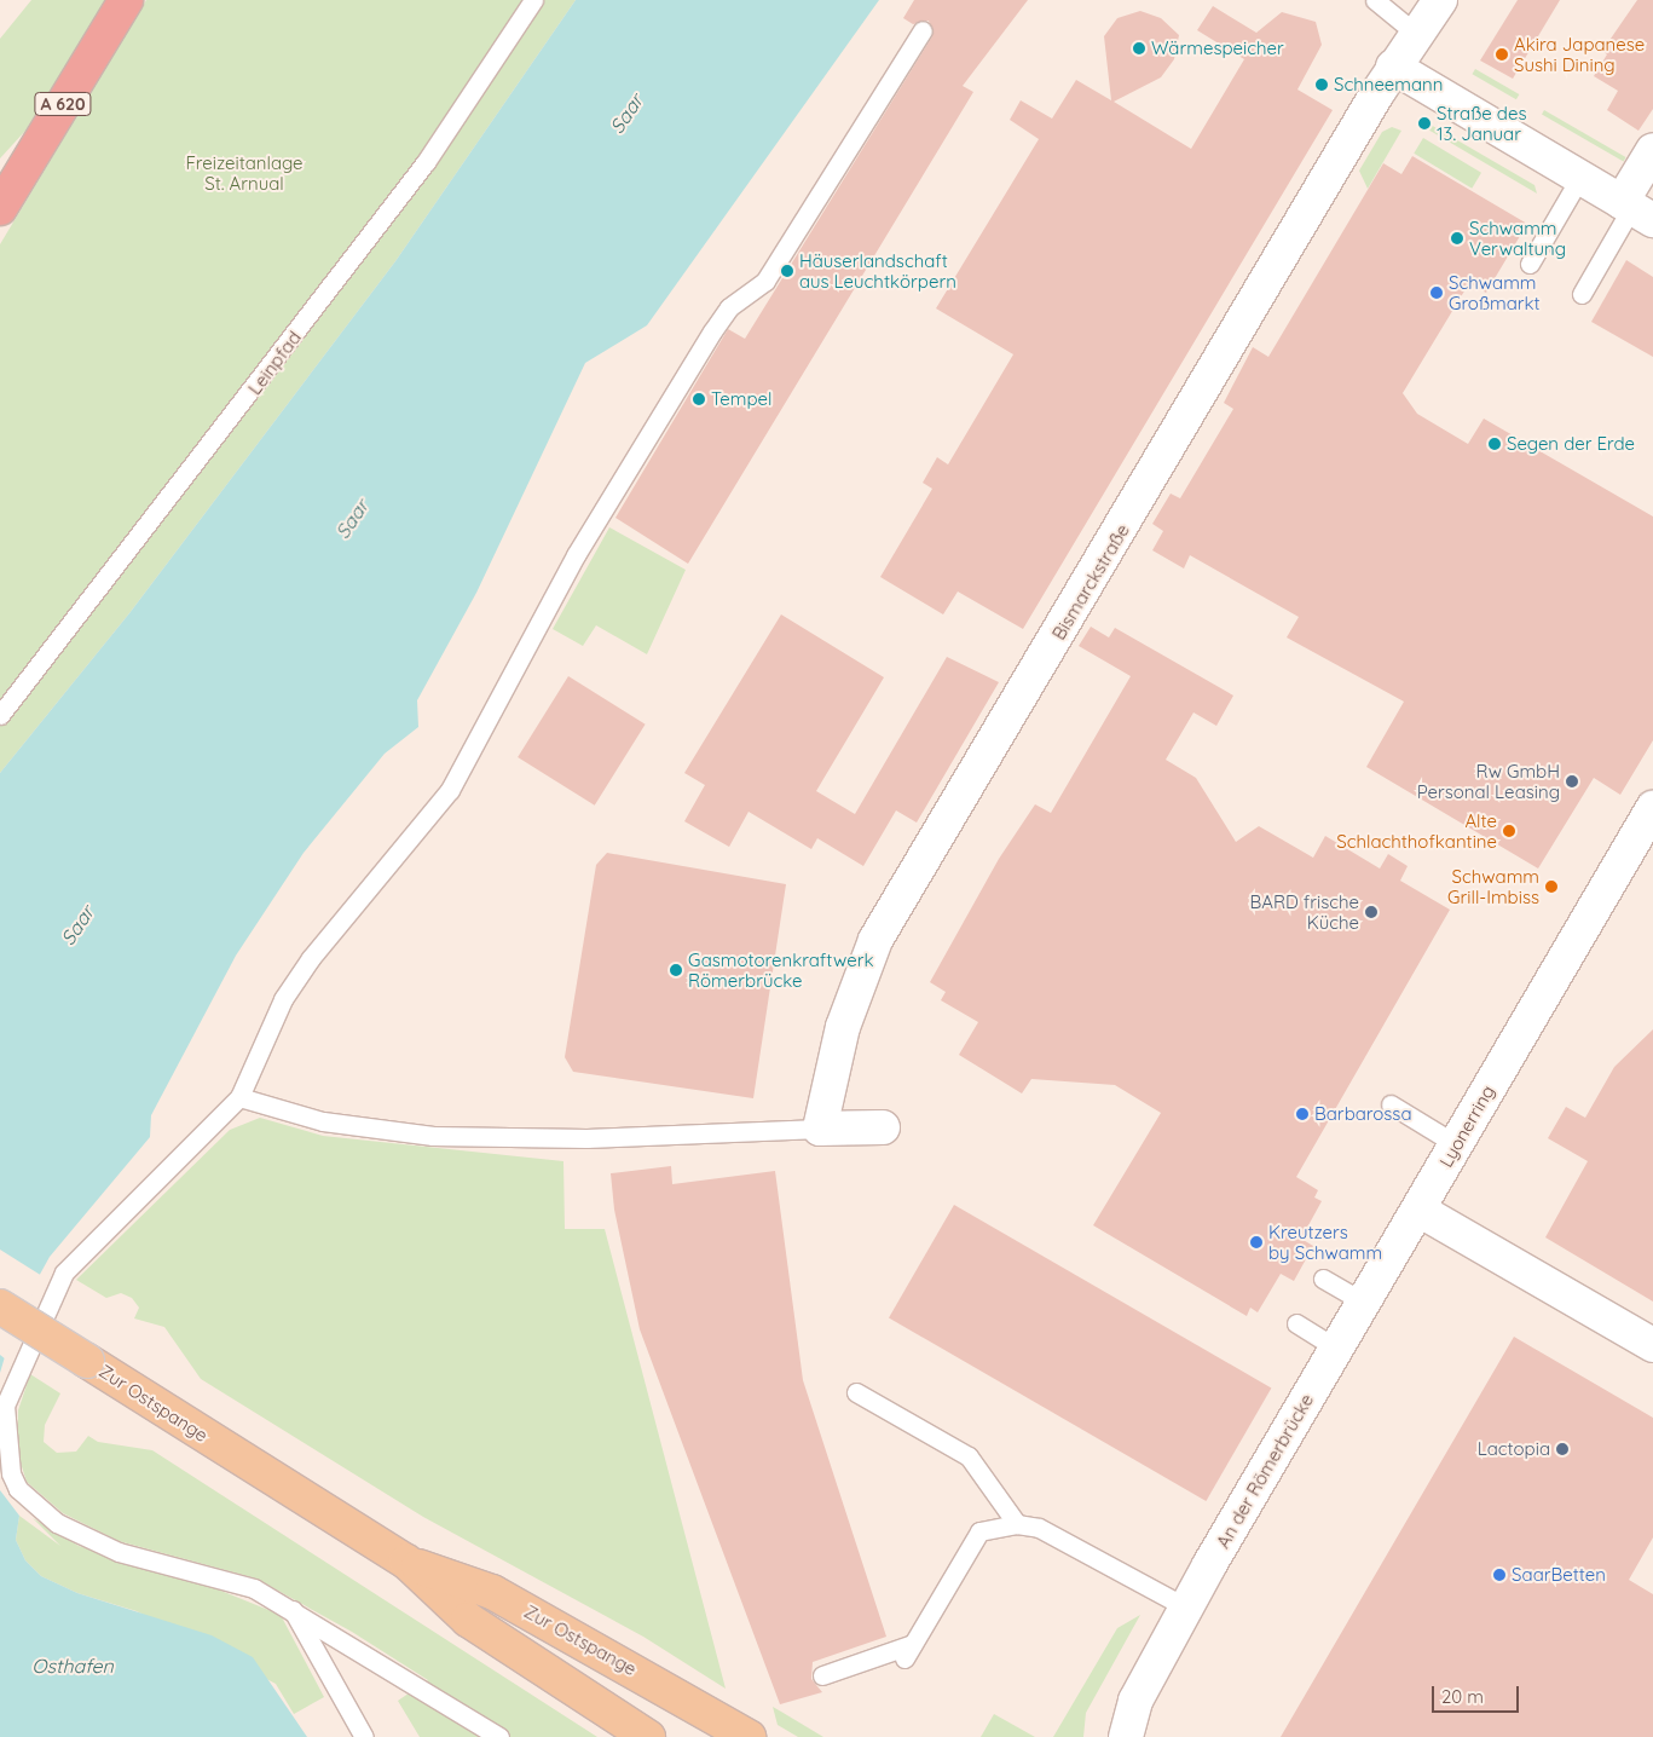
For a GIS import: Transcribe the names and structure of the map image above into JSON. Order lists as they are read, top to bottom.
{
  "streets": {
    "highway": ["A 620"],
    "main road": ["Zur Ostspange"],
    "street": ["Bismarckstraße", "Lyonerring", "An der Römerbrücke"],
    "lane": ["Leinpfad"]
  },
  "crossings": [
    ["Lyonerring", "An der Römerbrücke"]
  ],
  "water": ["Saar", "Osthafen"],
  "parks": ["Freizeitanlage St. Arnual"],
  "places": [
    "Wärmespeicher",
    "Akira Japanese Sushi Dining",
    "Schneemann",
    "Straße des 13. Januar",
    "Schwamm Verwaltung",
    "Häuserlandschaft aus Leuchtkörpern",
    "Schwamm Großmarkt",
    "Tempel",
    "Segen der Erde",
    "Rw GmbH Personal Leasing",
    "Alte Schlachthofkantine",
    "Schwamm Grill-Imbiss",
    "BARD frische Küche",
    "Gasmotorenkraftwerk Römerbrücke",
    "Barbarossa",
    "Kreutzers by Schwamm",
    "Lactopia",
    "SaarBetten"
  ],
  "scale_bar": "20 m"
}
